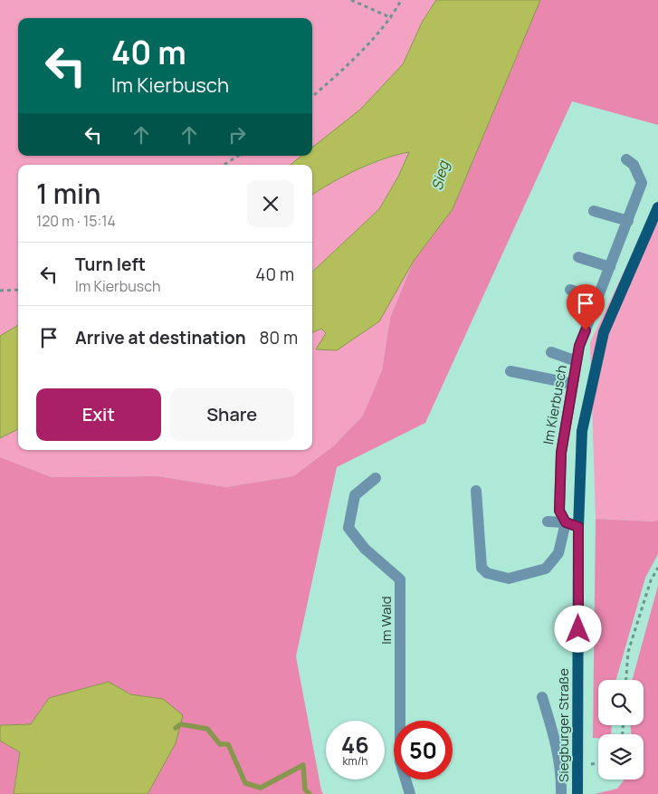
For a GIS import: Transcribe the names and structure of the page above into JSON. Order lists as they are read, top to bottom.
{
  "streets": {
    "main road": ["Siegburger Straße"],
    "street": ["Im Kierbusch", "Im Wald"]
  },
  "water": ["Sieg"],
  "page": {
    "turn": ["40 m", "Im Kierbusch"],
    "heading": ["1 min", "120 m · 15:14"],
    "list": [
      {
        "name": "Turn left",
        "note": "Im Kierbusch",
        "value": "40 m"
      },
      {
        "name": "Arrive at destination",
        "value": "80 m"
      }
    ],
    "buttons": ["Exit", "Share"],
    "speed": "46 km/h",
    "limit": "50"
  }
}
